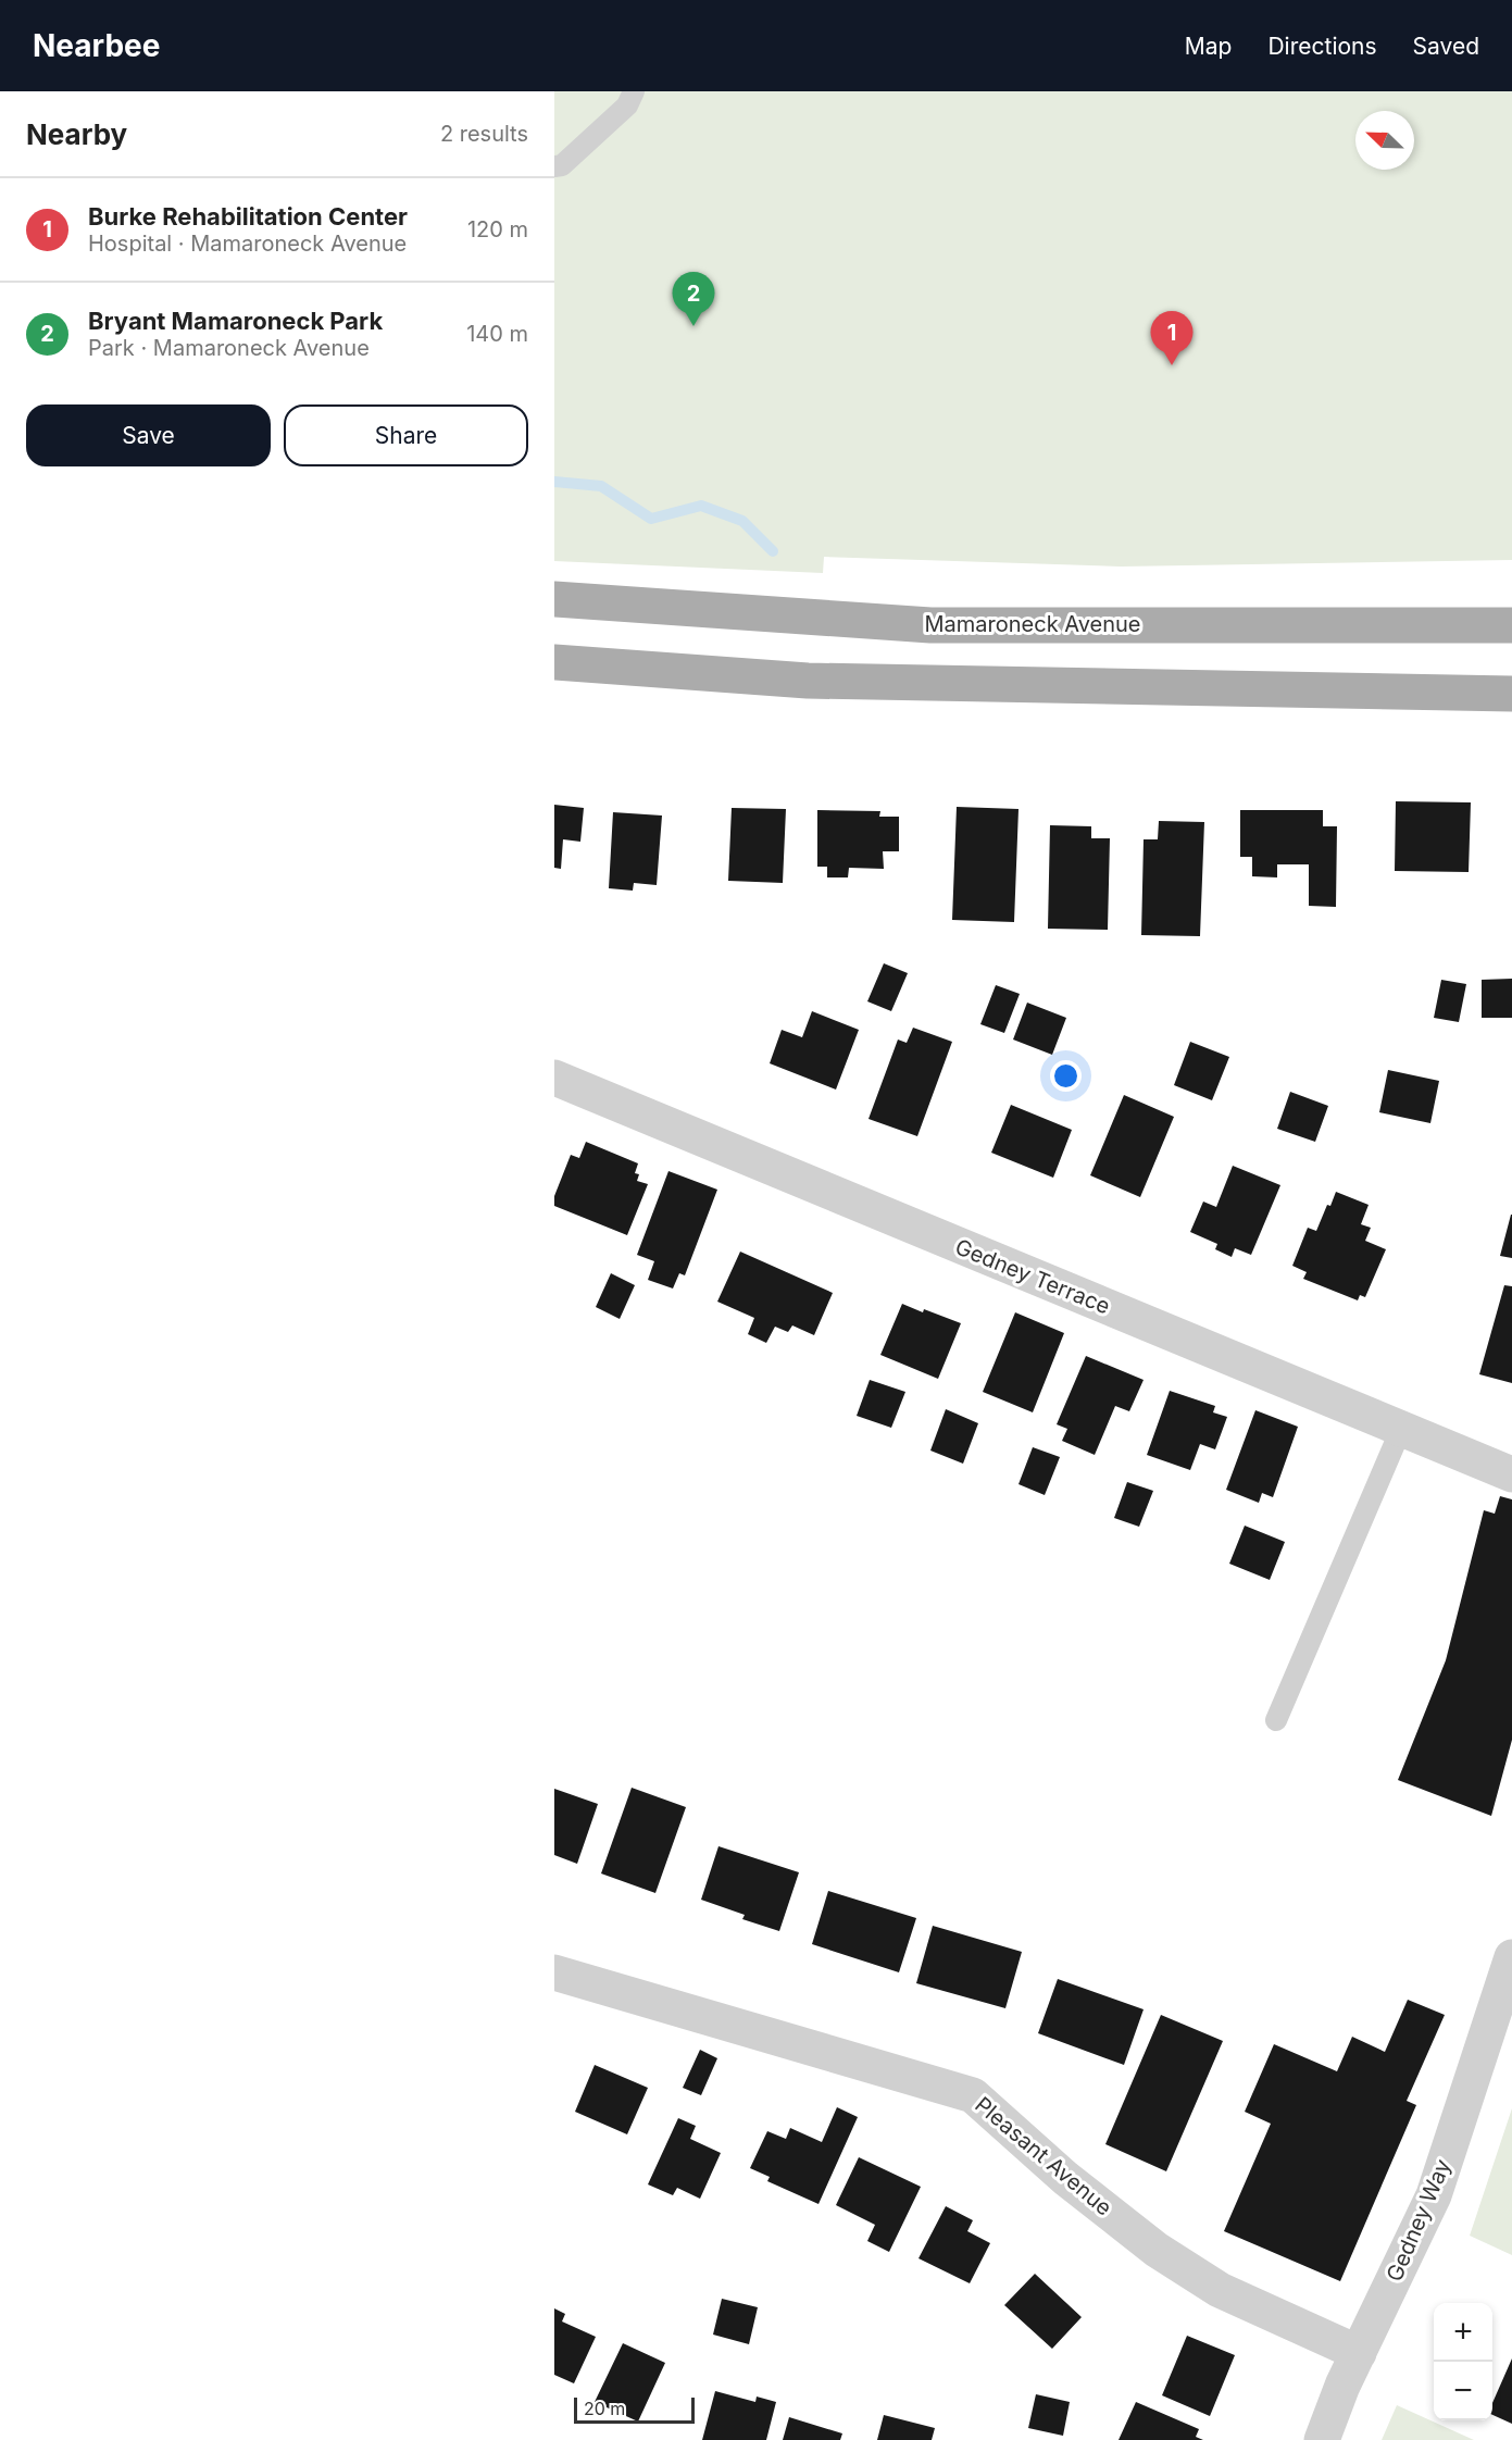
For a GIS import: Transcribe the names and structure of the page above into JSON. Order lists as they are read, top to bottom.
{
  "streets": {
    "main road": ["Mamaroneck Avenue"],
    "street": ["Gedney Terrace", "Pleasant Avenue", "Gedney Way"]
  },
  "crossings": [
    ["Pleasant Avenue", "Gedney Way"]
  ],
  "scale_bar": "20 m",
  "north": "top left",
  "page": {
    "header": "Nearbee",
    "nav": ["Map", "Directions", "Saved"],
    "heading": ["Nearby", "2 results"],
    "list": [
      {
        "mark": "1",
        "name": "Burke Rehabilitation Center",
        "note": "Hospital · Mamaroneck Avenue",
        "value": "120 m"
      },
      {
        "mark": "2",
        "name": "Bryant Mamaroneck Park",
        "note": "Park · Mamaroneck Avenue",
        "value": "140 m"
      }
    ],
    "pins": ["2", "1"],
    "buttons": ["Save", "Share"],
    "map_buttons": ["+", "−"],
    "scale": "20 m"
  }
}
